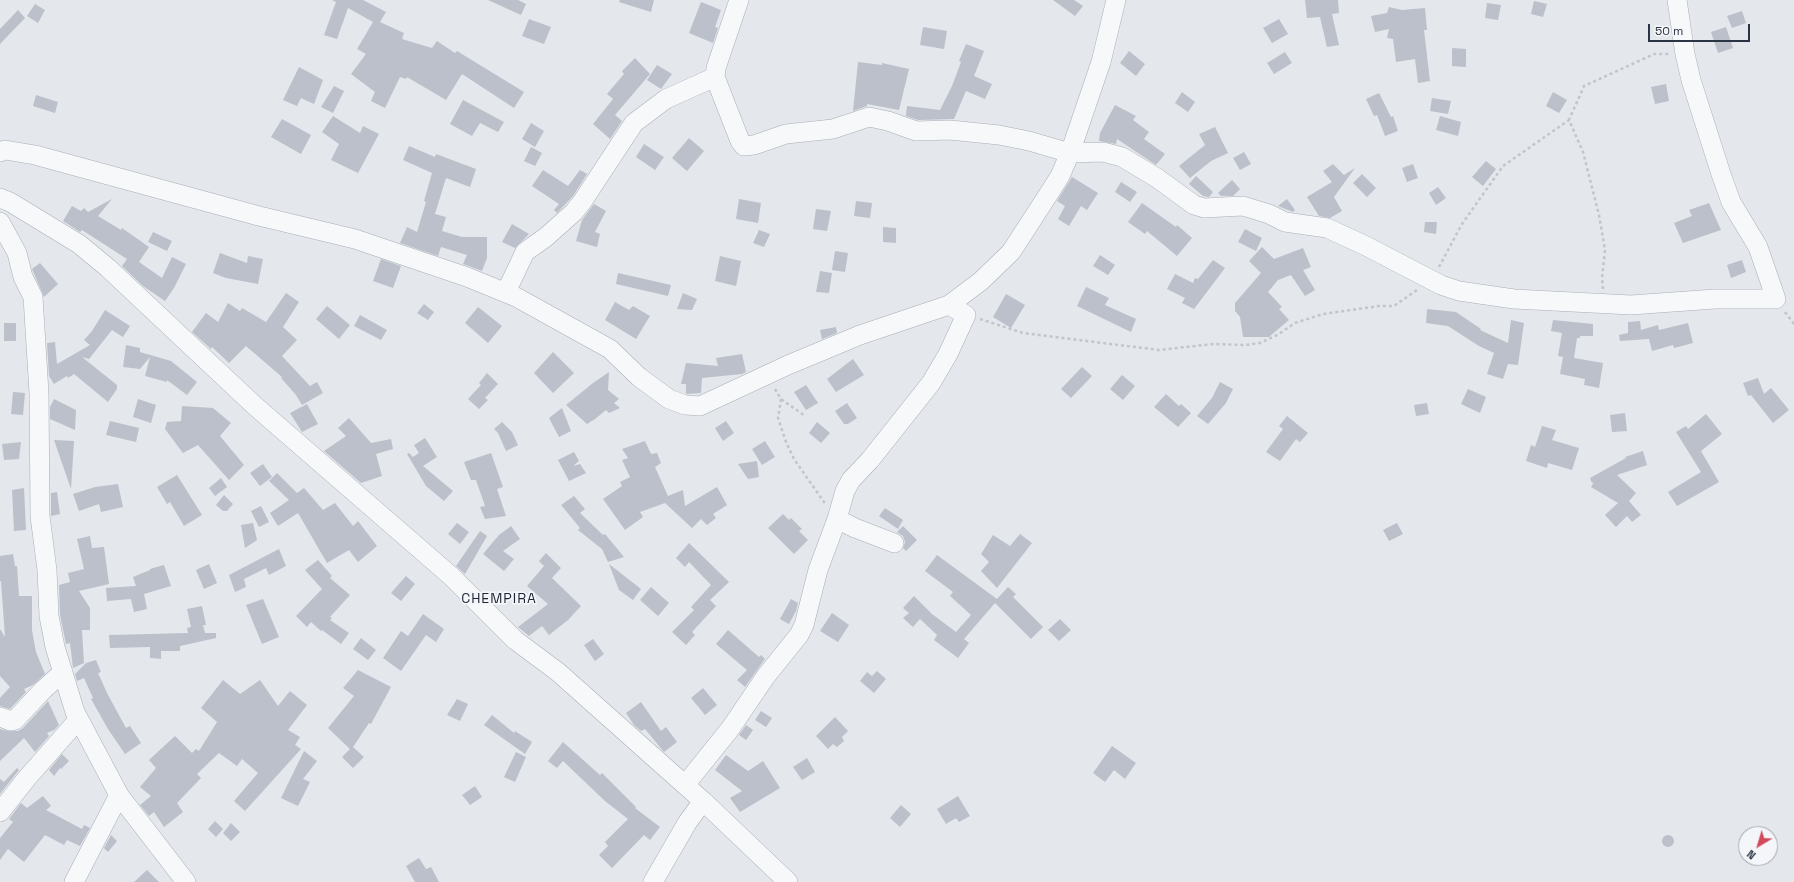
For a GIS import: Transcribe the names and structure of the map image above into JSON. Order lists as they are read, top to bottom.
{
  "districts": ["CHEMPIRA"],
  "scale_bar": "50 m",
  "north": "bottom left"
}
